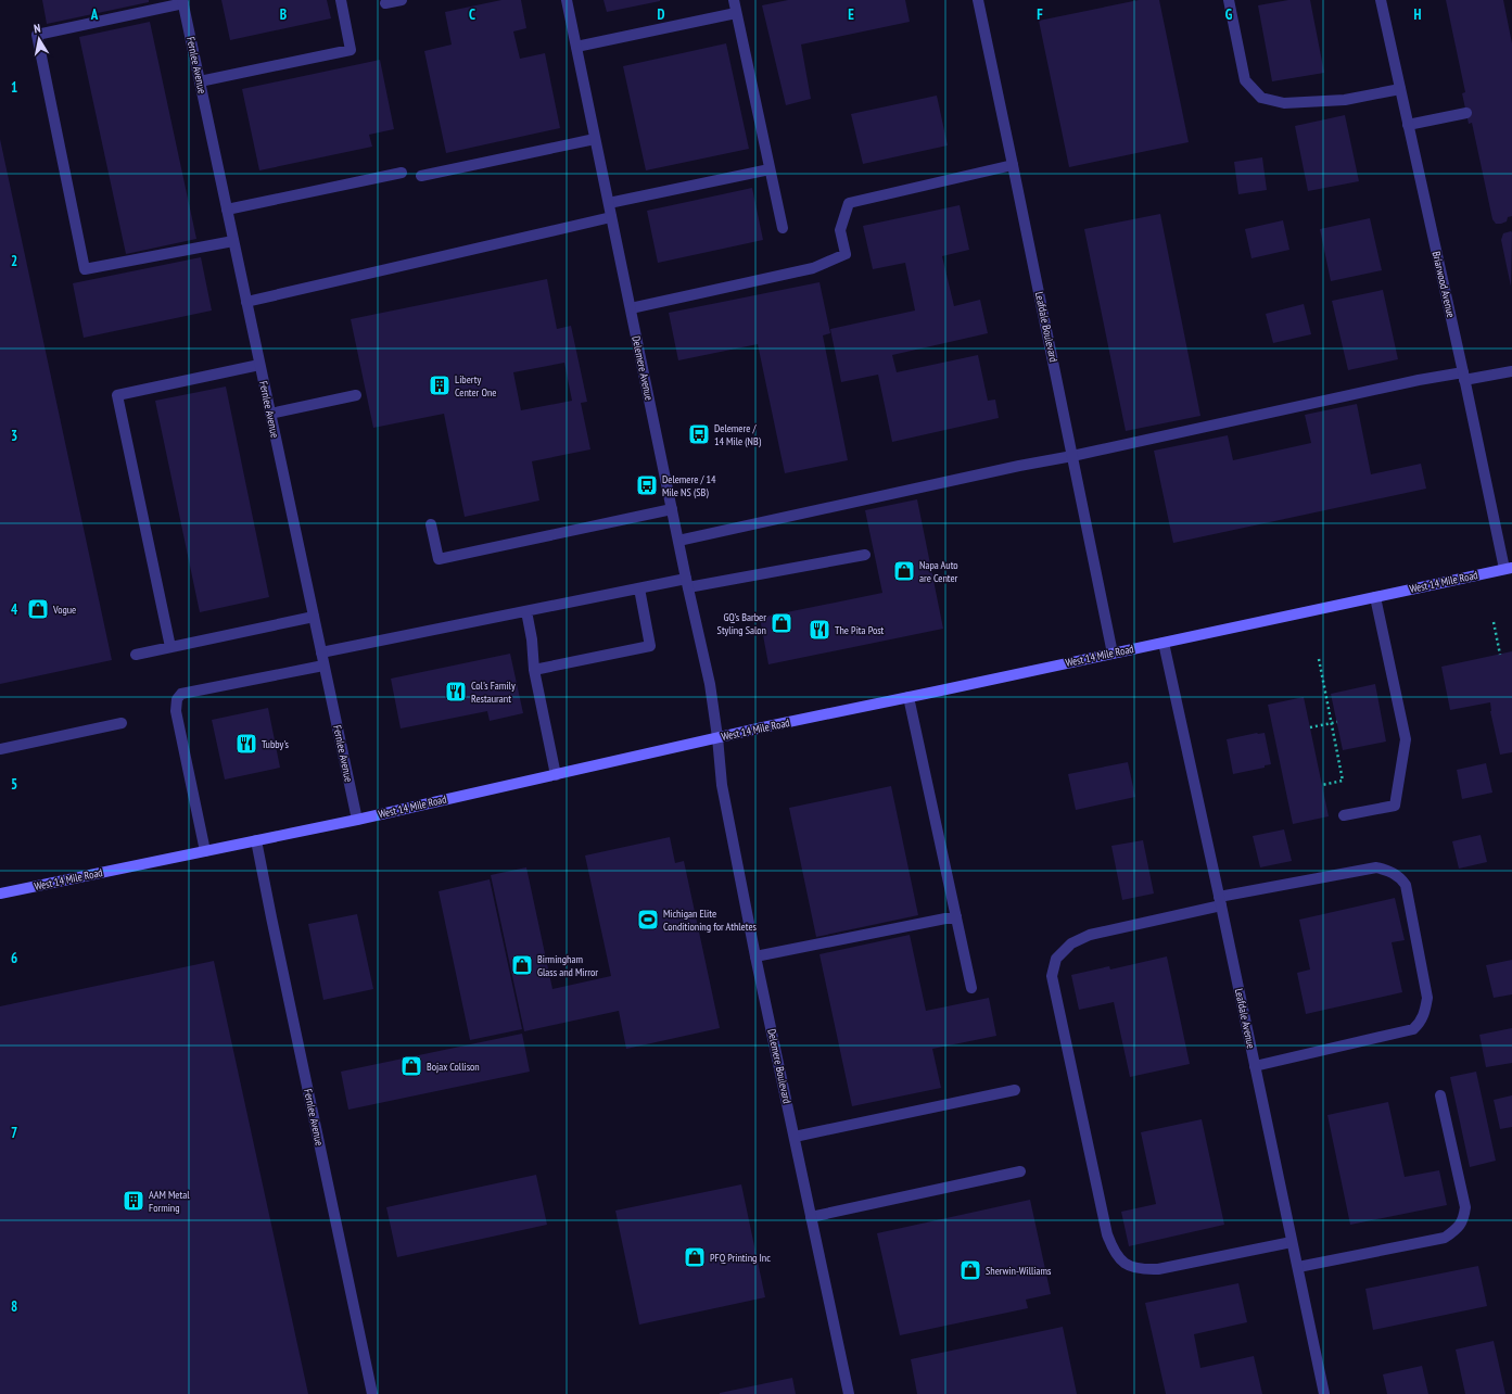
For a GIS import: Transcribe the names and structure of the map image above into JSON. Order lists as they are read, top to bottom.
{
  "streets": {
    "main road": ["West 14 Mile Road"],
    "street": [
      "Fernlee Avenue",
      "Briarwood Avenue",
      "Leafdale Boulevard",
      "Delemere Avenue",
      "Leafdale Avenue",
      "Delemere Boulevard"
    ]
  },
  "crossings": [
    ["Fernlee Avenue", "West 14 Mile Road"],
    ["Briarwood Avenue", "West 14 Mile Road"],
    ["Leafdale Boulevard", "West 14 Mile Road"],
    ["Delemere Avenue", "West 14 Mile Road"],
    ["Delemere Avenue", "Delemere Boulevard"],
    ["West 14 Mile Road", "Leafdale Avenue"],
    ["West 14 Mile Road", "Delemere Boulevard"]
  ],
  "places": {
    "building": ["Liberty Center One", "AAM Metal Forming"],
    "bus stop": ["Delemere / 14 Mile (NB)", "Delemere / 14 Mile NS (SB)"],
    "shop": [
      "Napa Auto are Center",
      "Vogue",
      "GQ's Barber Styling Salon",
      "Birmingham Glass and Mirror",
      "Bojax Collison",
      "PFQ Printing Inc",
      "Sherwin-Williams"
    ],
    "restaurant": ["The Pita Post", "Col's Family Restaurant", "Tubby's"],
    "sports": ["Michigan Elite Conditioning for Athletes"]
  },
  "north": "top",
  "grid": {
    "columns": [
      "A",
      "B",
      "C",
      "D",
      "E",
      "F",
      "G",
      "H"
    ],
    "rows": [
      "1",
      "2",
      "3",
      "4",
      "5",
      "6",
      "7",
      "8"
    ]
  }
}
